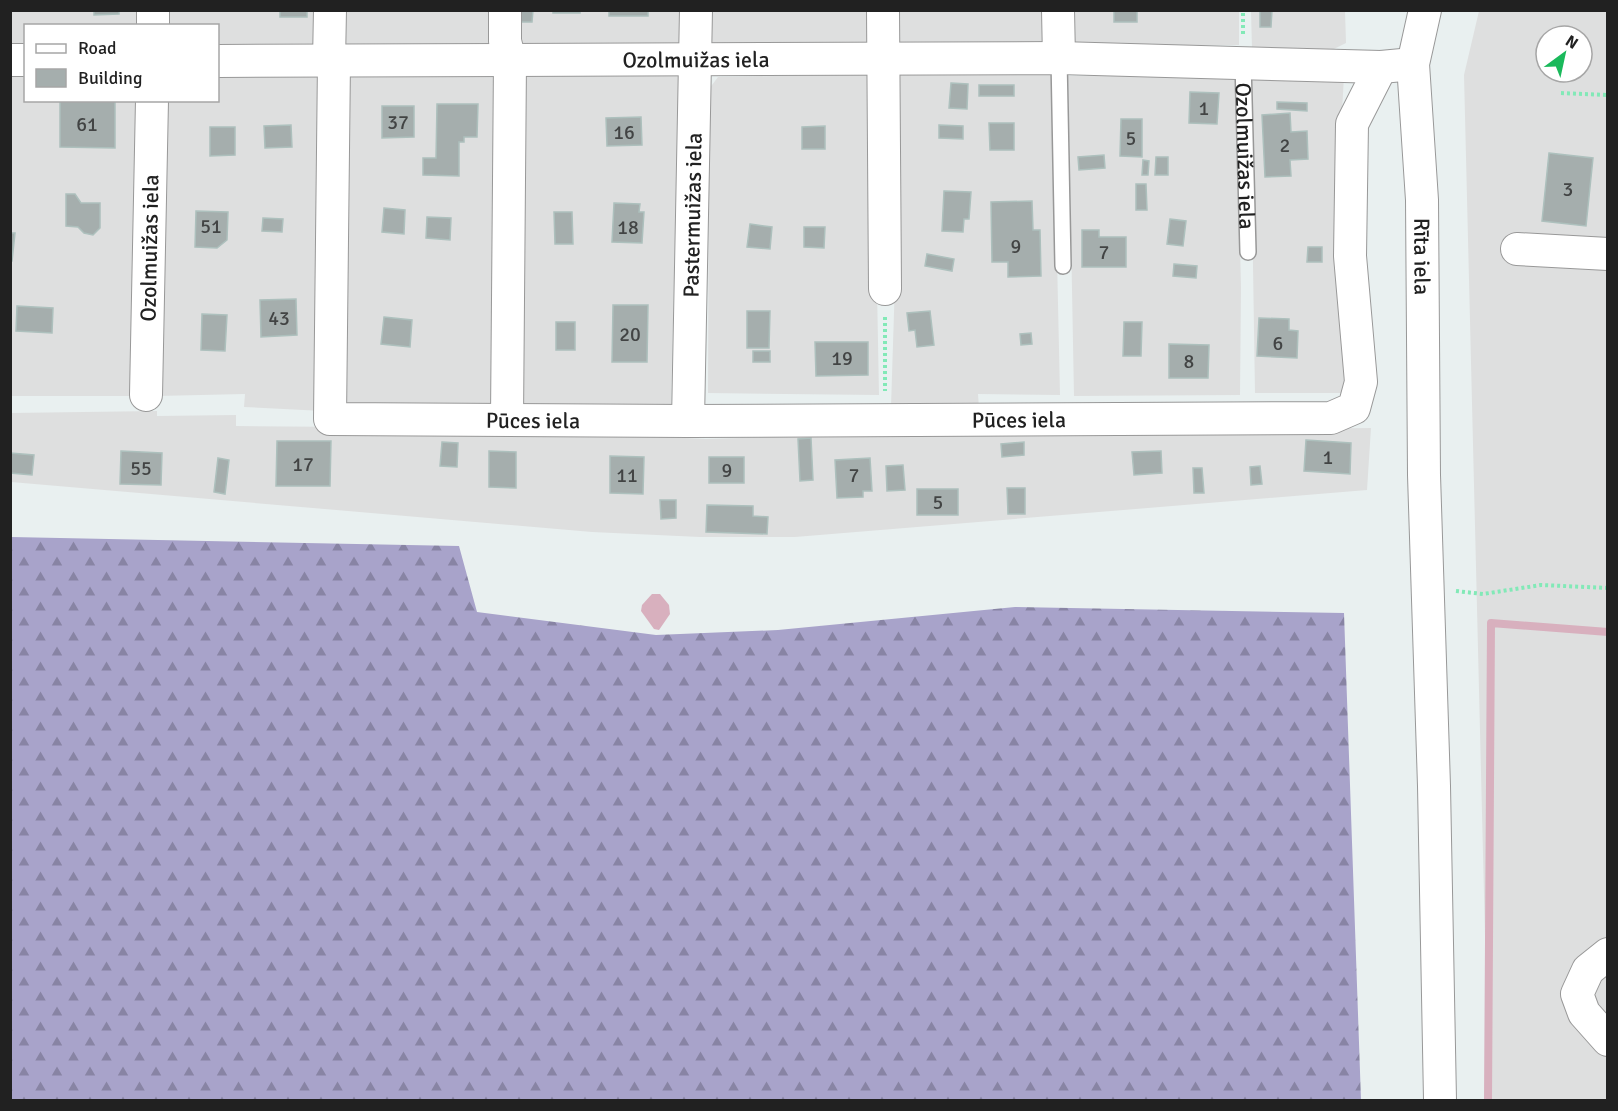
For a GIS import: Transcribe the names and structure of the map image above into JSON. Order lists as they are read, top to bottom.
{
  "streets": {
    "street": [
      "Ozolmuižas iela",
      "Pastermuižas iela",
      "Rīta iela",
      "Pūces iela"
    ]
  },
  "crossings": [
    ["Ozolmuižas iela", "Pastermuižas iela"],
    ["Ozolmuižas iela", "Rīta iela"],
    ["Ozolmuižas iela", "Pūces iela"],
    ["Pastermuižas iela", "Pūces iela"]
  ],
  "house_numbers": [
    "1",
    "37",
    "61",
    "16",
    "5",
    "2",
    "3",
    "51",
    "18",
    "9",
    "7",
    "43",
    "20",
    "6",
    "19",
    "8",
    "1",
    "17",
    "55",
    "9",
    "11",
    "7",
    "5"
  ],
  "legend": ["Road", "Building"],
  "north": "top right"
}
